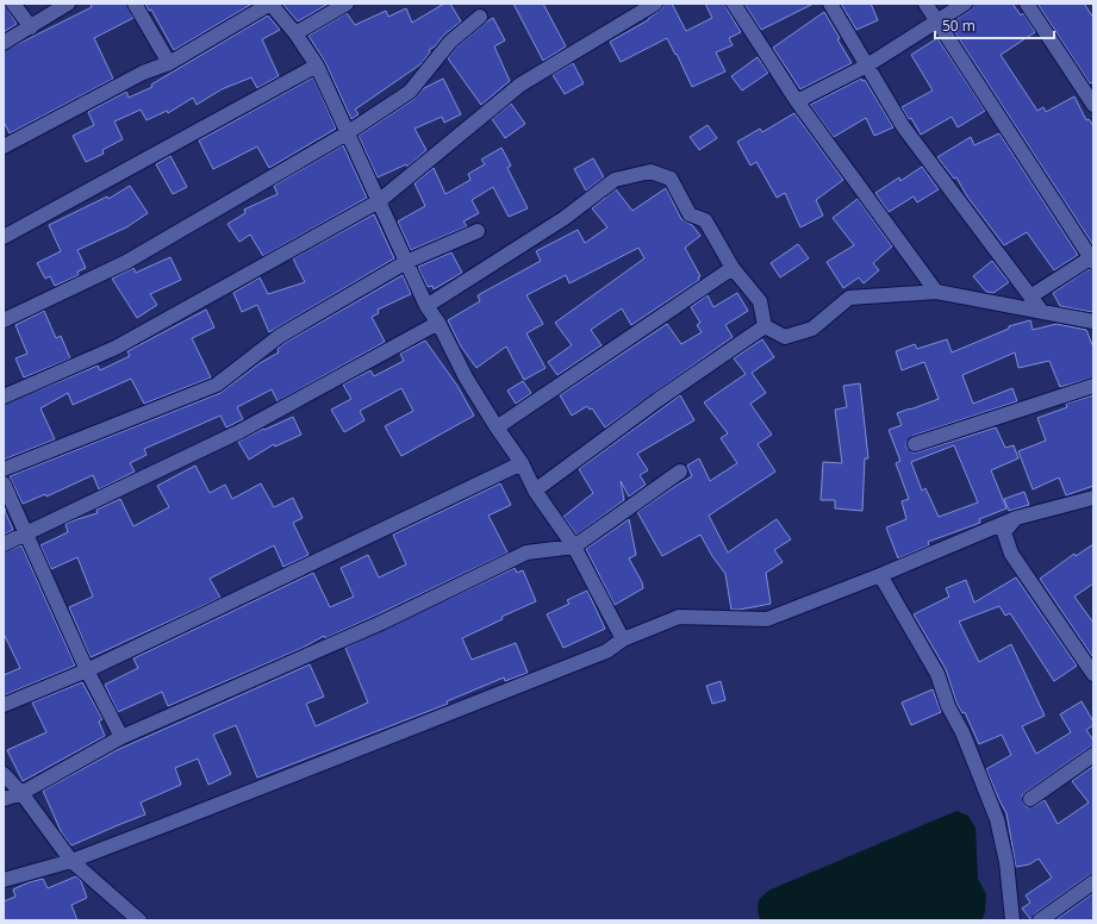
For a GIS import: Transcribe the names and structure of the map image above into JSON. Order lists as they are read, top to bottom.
{
  "scale_bar": "50 m"
}
